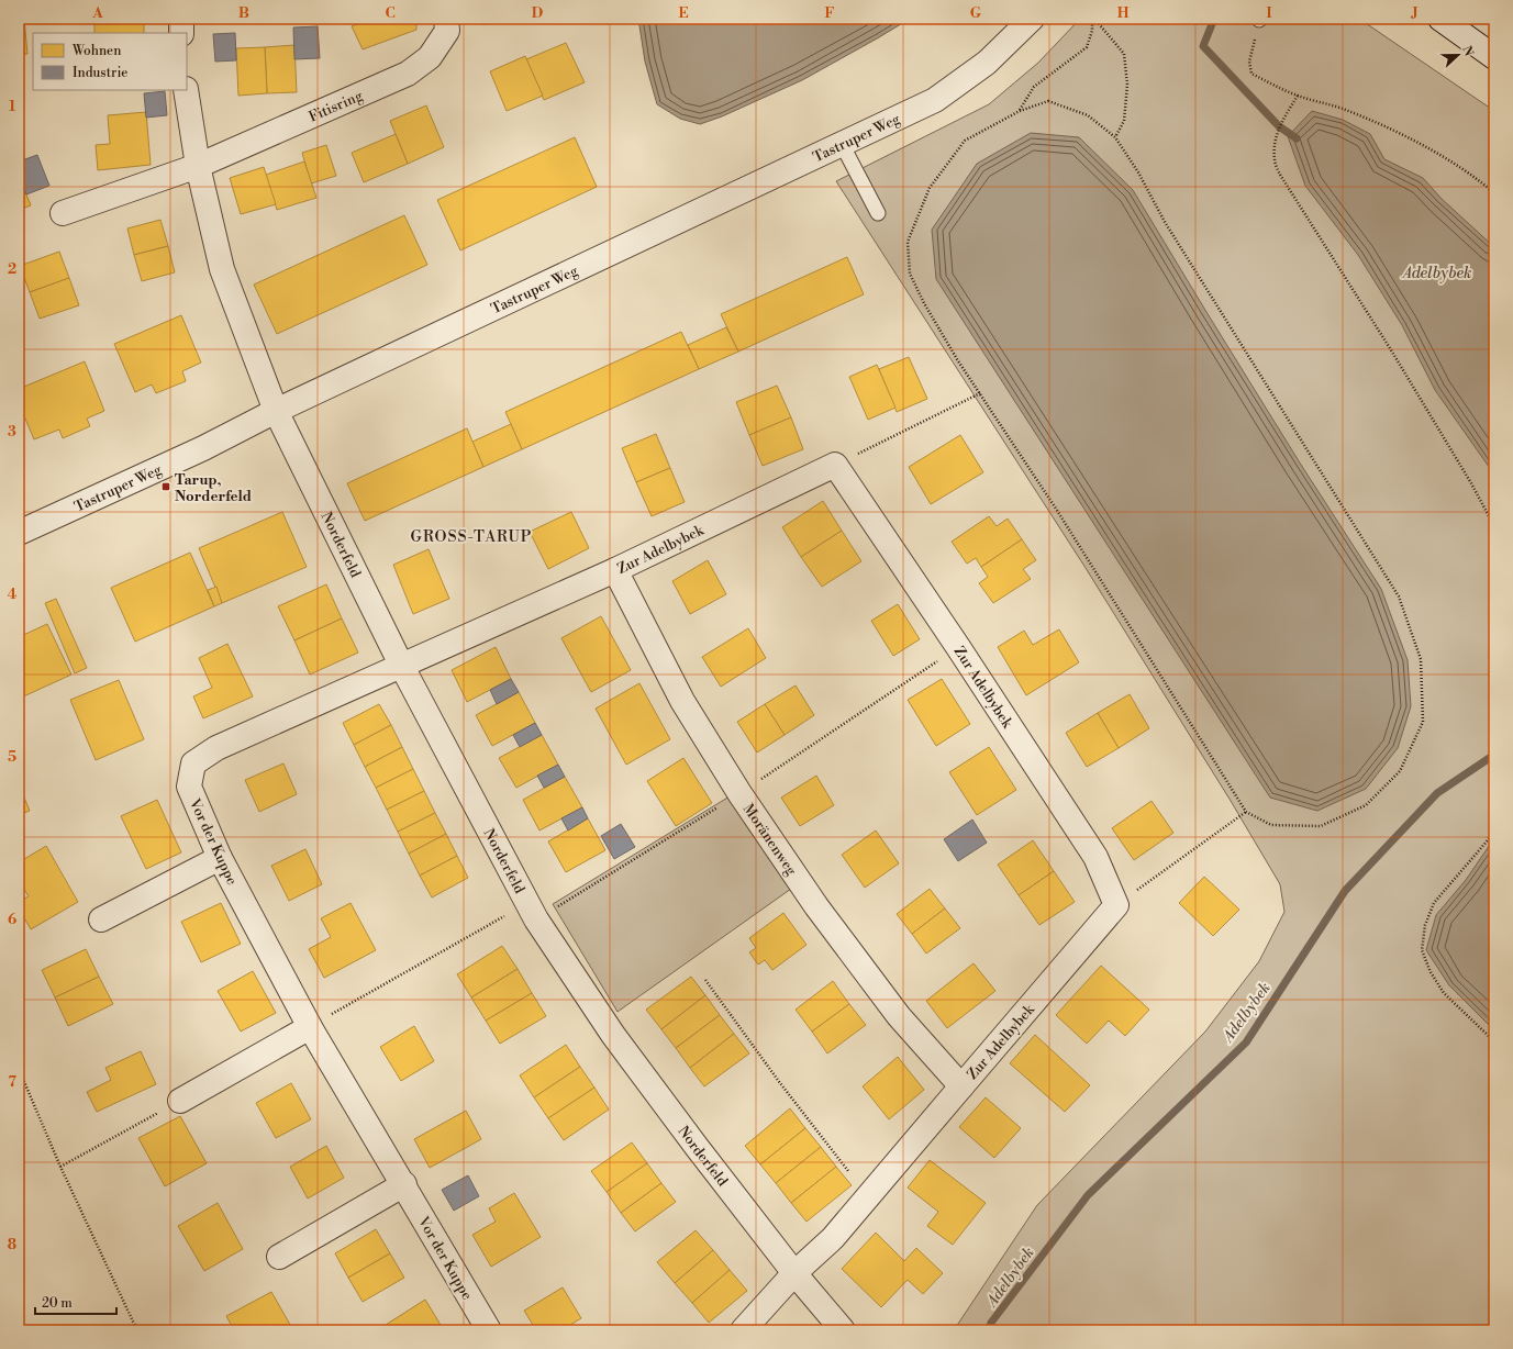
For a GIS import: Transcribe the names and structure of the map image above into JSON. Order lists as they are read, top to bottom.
{
  "streets": {
    "street": [
      "Fitisring",
      "Tastruper Weg",
      "Norderfeld",
      "Zur Adelbybek",
      "Moränenweg",
      "Vor der Kuppe"
    ]
  },
  "crossings": [
    ["Tastruper Weg", "Norderfeld"],
    ["Norderfeld", "Zur Adelbybek"],
    ["Norderfeld", "Vor der Kuppe"],
    ["Zur Adelbybek", "Moränenweg"],
    ["Zur Adelbybek", "Vor der Kuppe"]
  ],
  "districts": ["GROSS-TARUP"],
  "water": ["Adelbybek"],
  "places": {
    "transit": ["Tarup, Norderfeld"]
  },
  "legend": ["Wohnen", "Industrie"],
  "scale_bar": "20 m",
  "north": "right",
  "grid": {
    "columns": [
      "A",
      "B",
      "C",
      "D",
      "E",
      "F",
      "G",
      "H",
      "I",
      "J"
    ],
    "rows": [
      "1",
      "2",
      "3",
      "4",
      "5",
      "6",
      "7",
      "8"
    ]
  }
}
